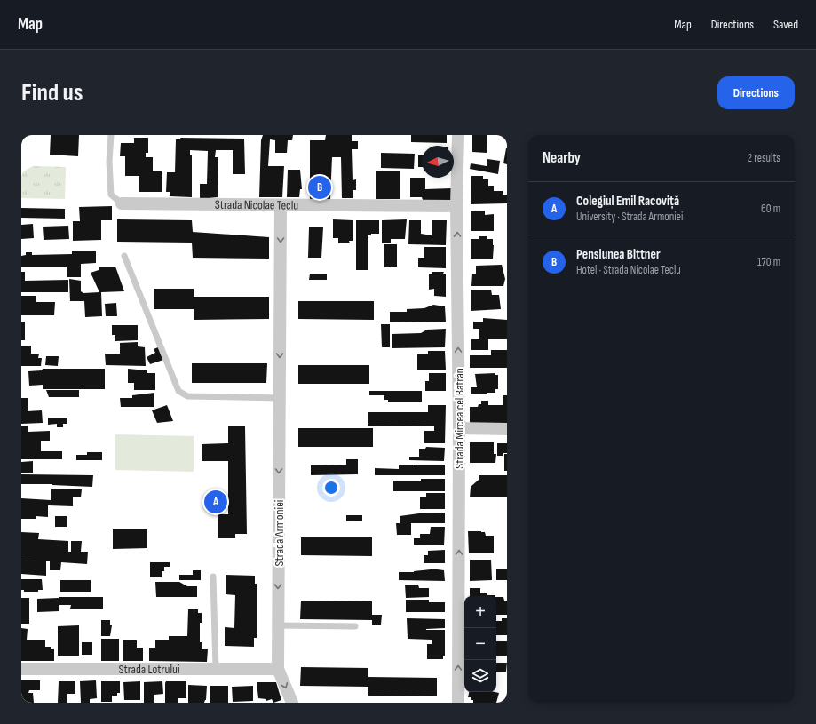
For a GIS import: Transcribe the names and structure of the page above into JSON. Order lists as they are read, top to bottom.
{
  "streets": {
    "street": [
      "Strada Nicolae Teclu",
      "Strada Mircea cel Bătrân",
      "Strada Armoniei",
      "Strada Lotrului"
    ]
  },
  "crossings": [
    ["Strada Nicolae Teclu", "Strada Mircea cel Bătrân"],
    ["Strada Nicolae Teclu", "Strada Armoniei"],
    ["Strada Armoniei", "Strada Lotrului"]
  ],
  "one_way": ["Strada Mircea cel Bătrân", "Strada Armoniei"],
  "north": "left",
  "page": {
    "header": "Map",
    "nav": ["Map", "Directions", "Saved"],
    "buttons": "Directions",
    "title": "Find us",
    "heading": ["Nearby", "2 results"],
    "pins": ["B", "A"],
    "list": [
      {
        "mark": "A",
        "name": "Colegiul Emil Racoviță",
        "note": "University · Strada Armoniei",
        "value": "60 m"
      },
      {
        "mark": "B",
        "name": "Pensiunea Bittner",
        "note": "Hotel · Strada Nicolae Teclu",
        "value": "170 m"
      }
    ],
    "map_buttons": ["+", "−"]
  }
}
